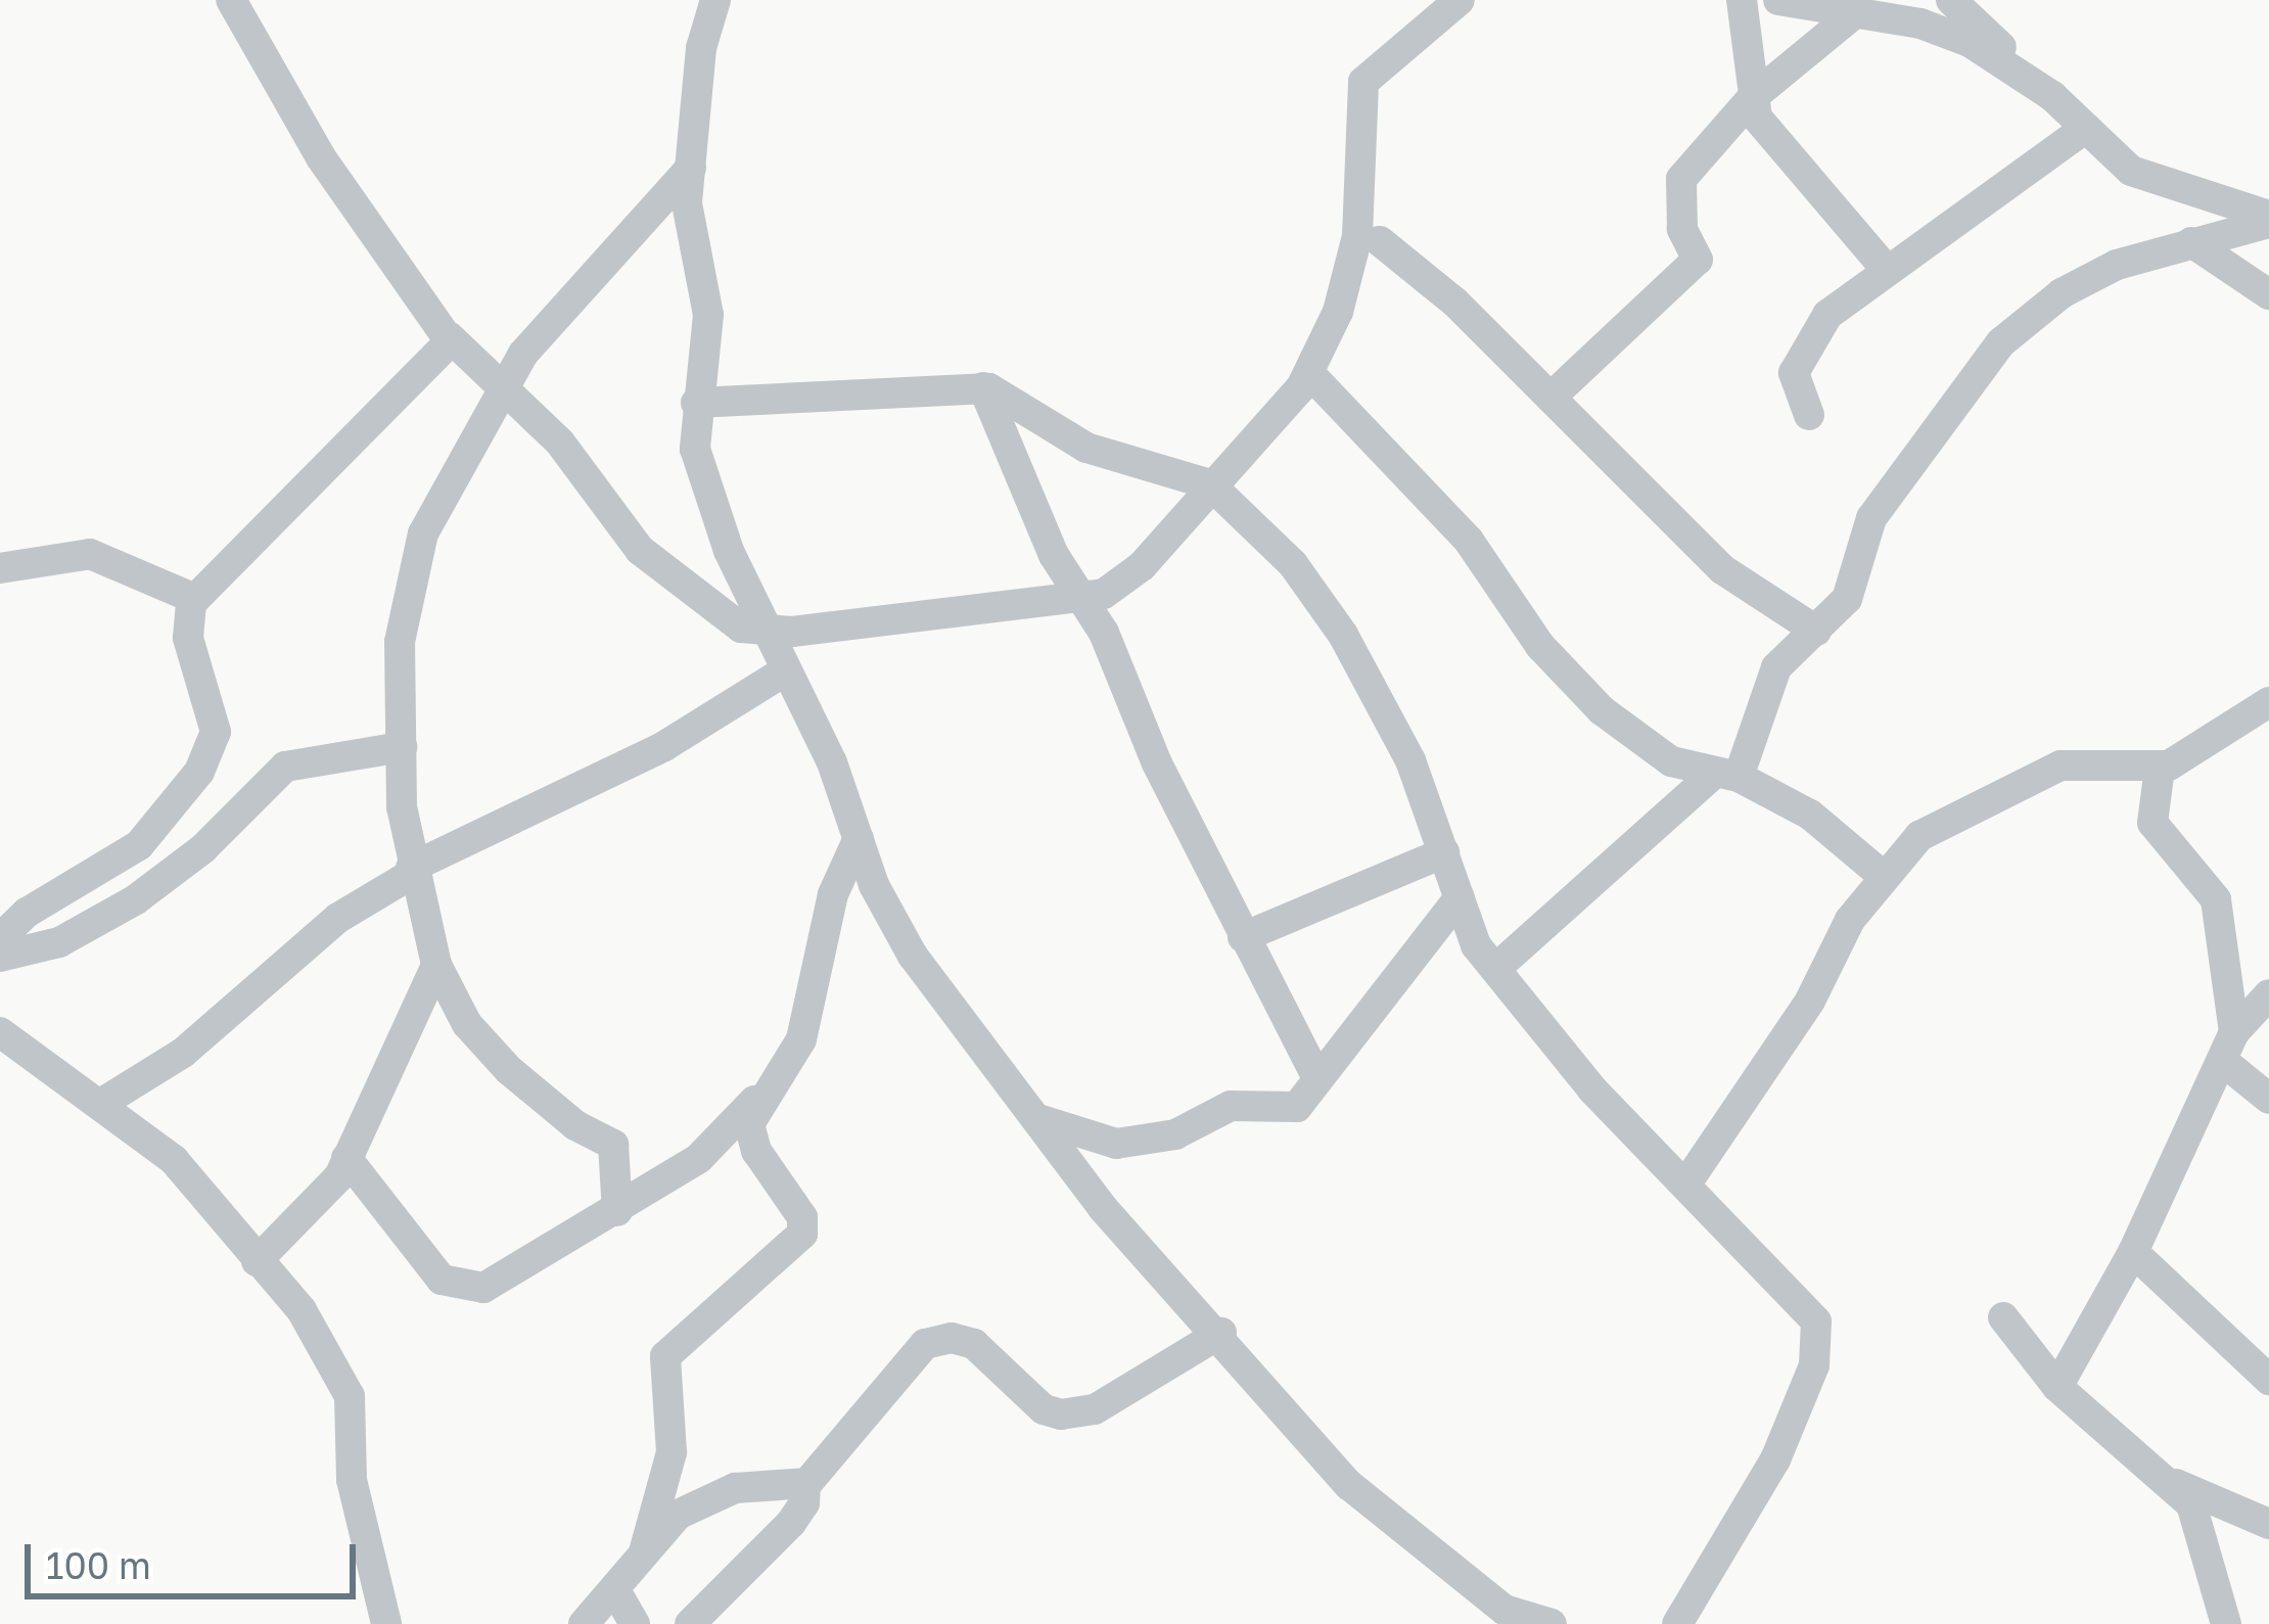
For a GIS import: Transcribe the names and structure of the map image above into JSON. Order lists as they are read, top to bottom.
{
  "scale_bar": "100 m"
}
